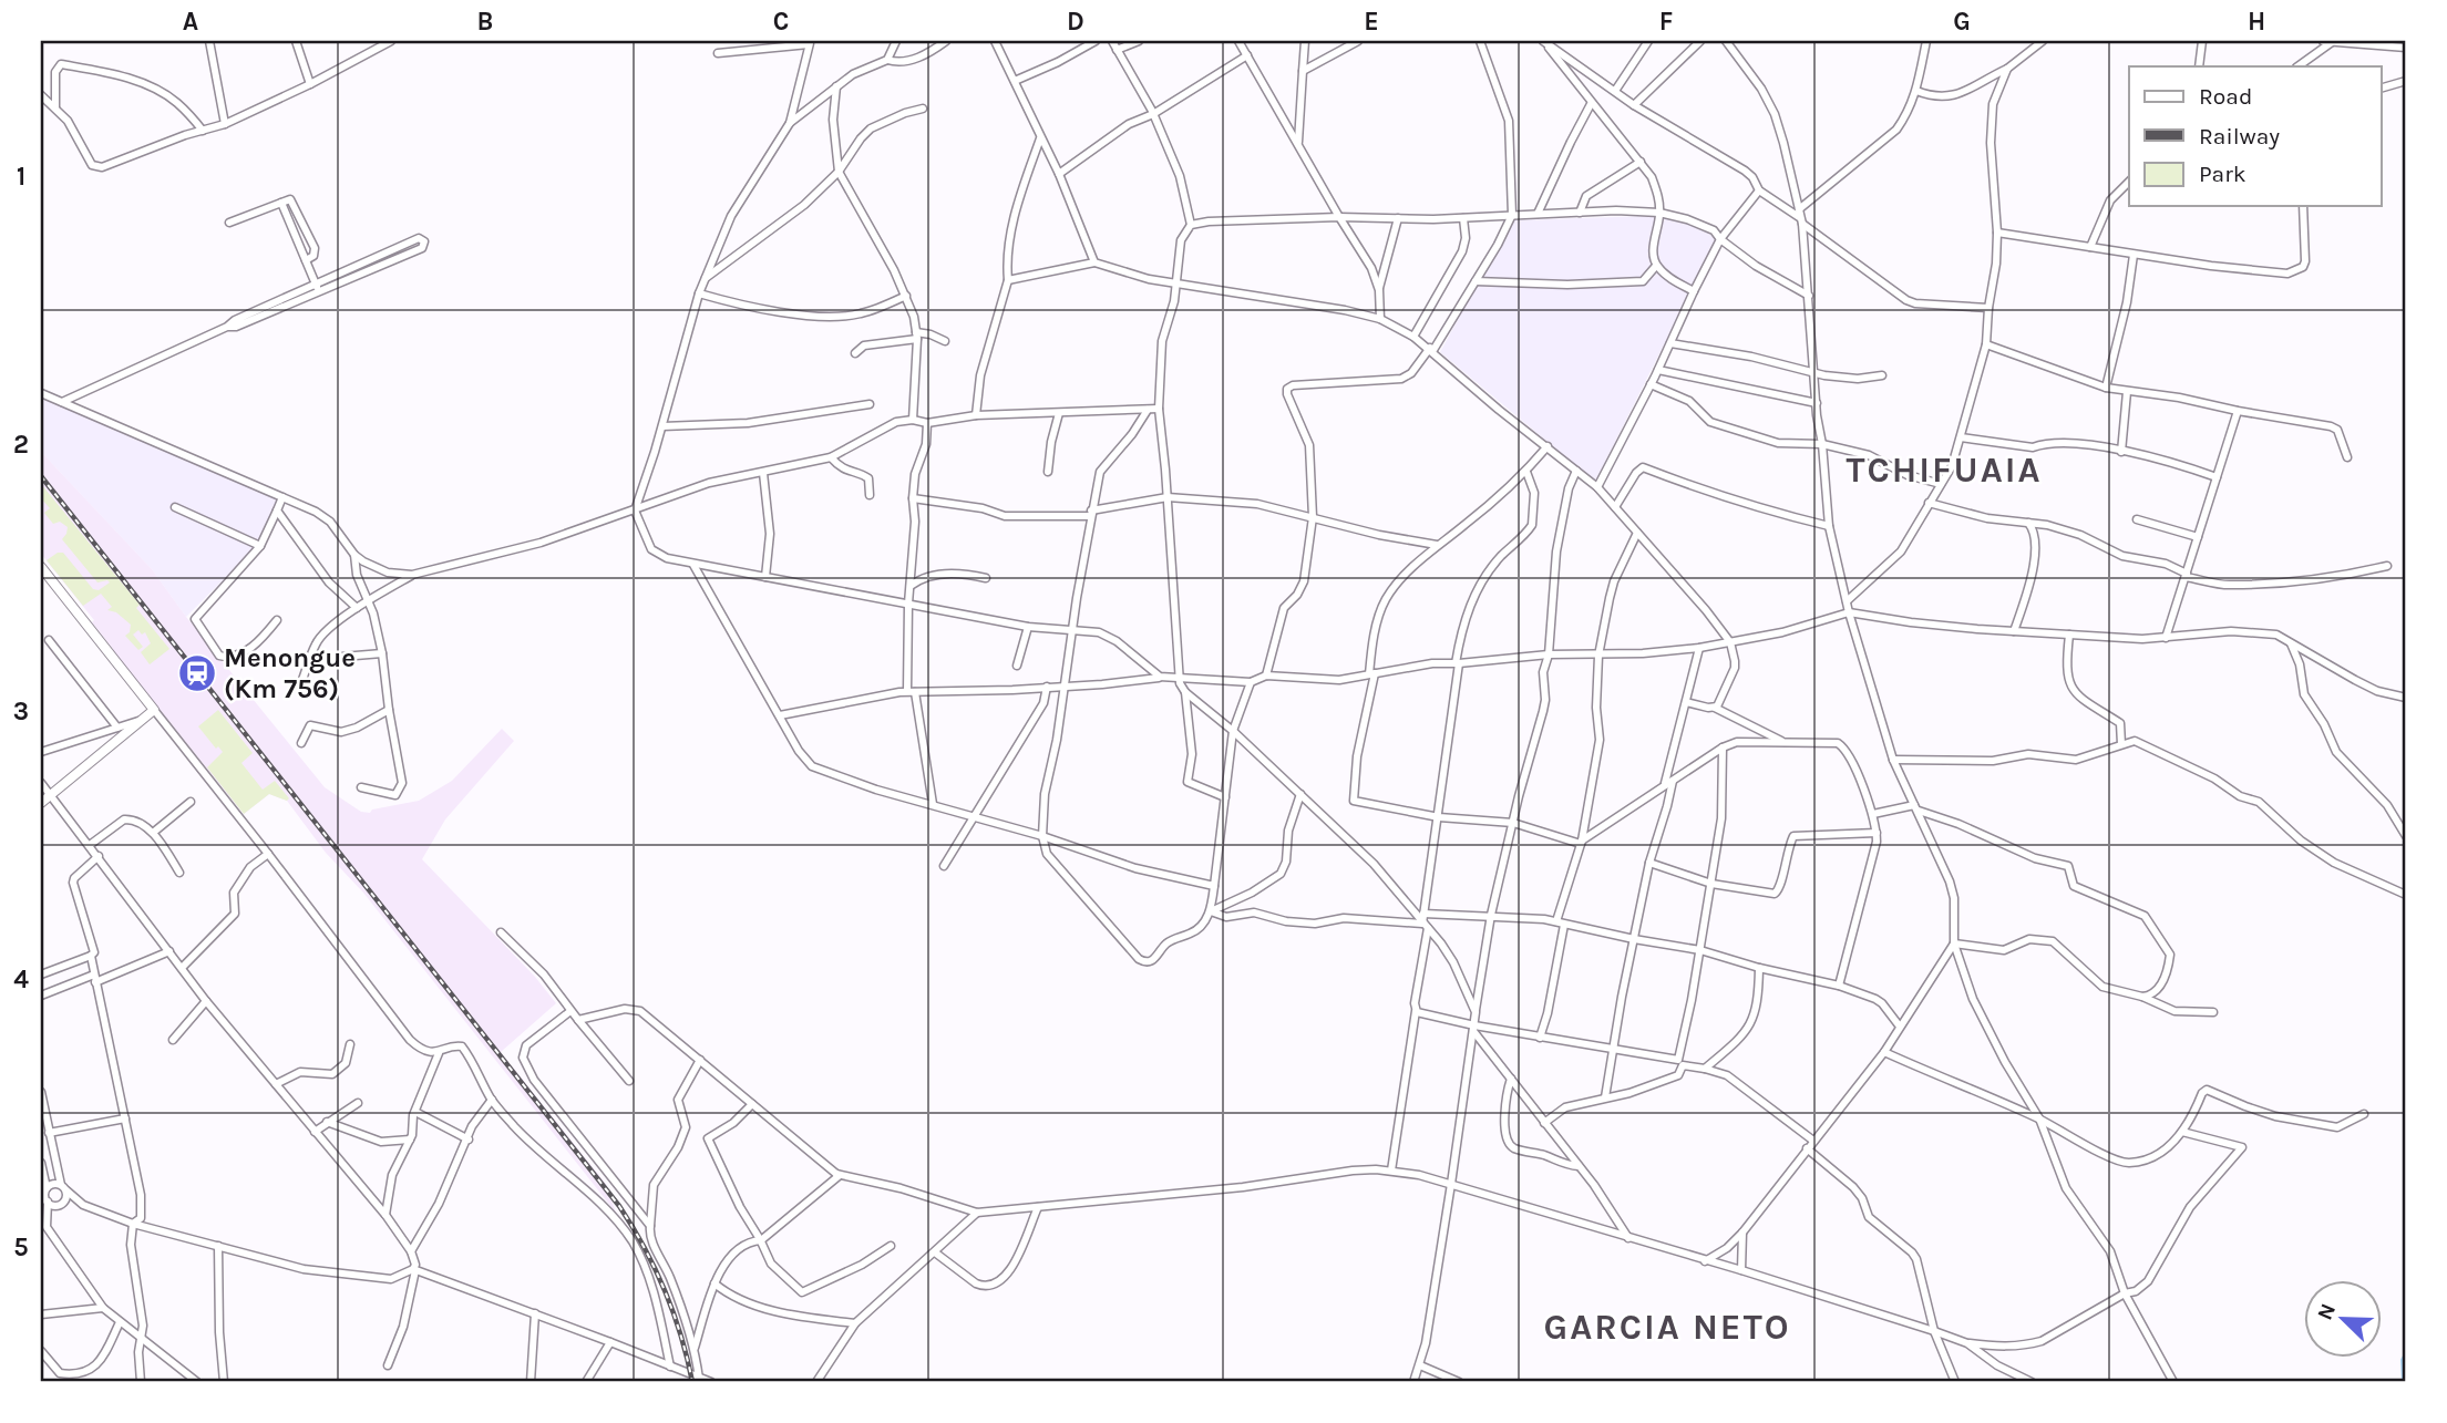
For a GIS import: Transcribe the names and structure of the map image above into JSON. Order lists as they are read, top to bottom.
{
  "districts": ["TCHIFUAIA", "GARCIA NETO"],
  "places": {
    "station": ["Menongue (Km 756)"]
  },
  "legend": ["Road", "Railway", "Park"],
  "north": "top left",
  "grid": {
    "columns": [
      "A",
      "B",
      "C",
      "D",
      "E",
      "F",
      "G",
      "H"
    ],
    "rows": [
      "1",
      "2",
      "3",
      "4",
      "5"
    ]
  }
}
